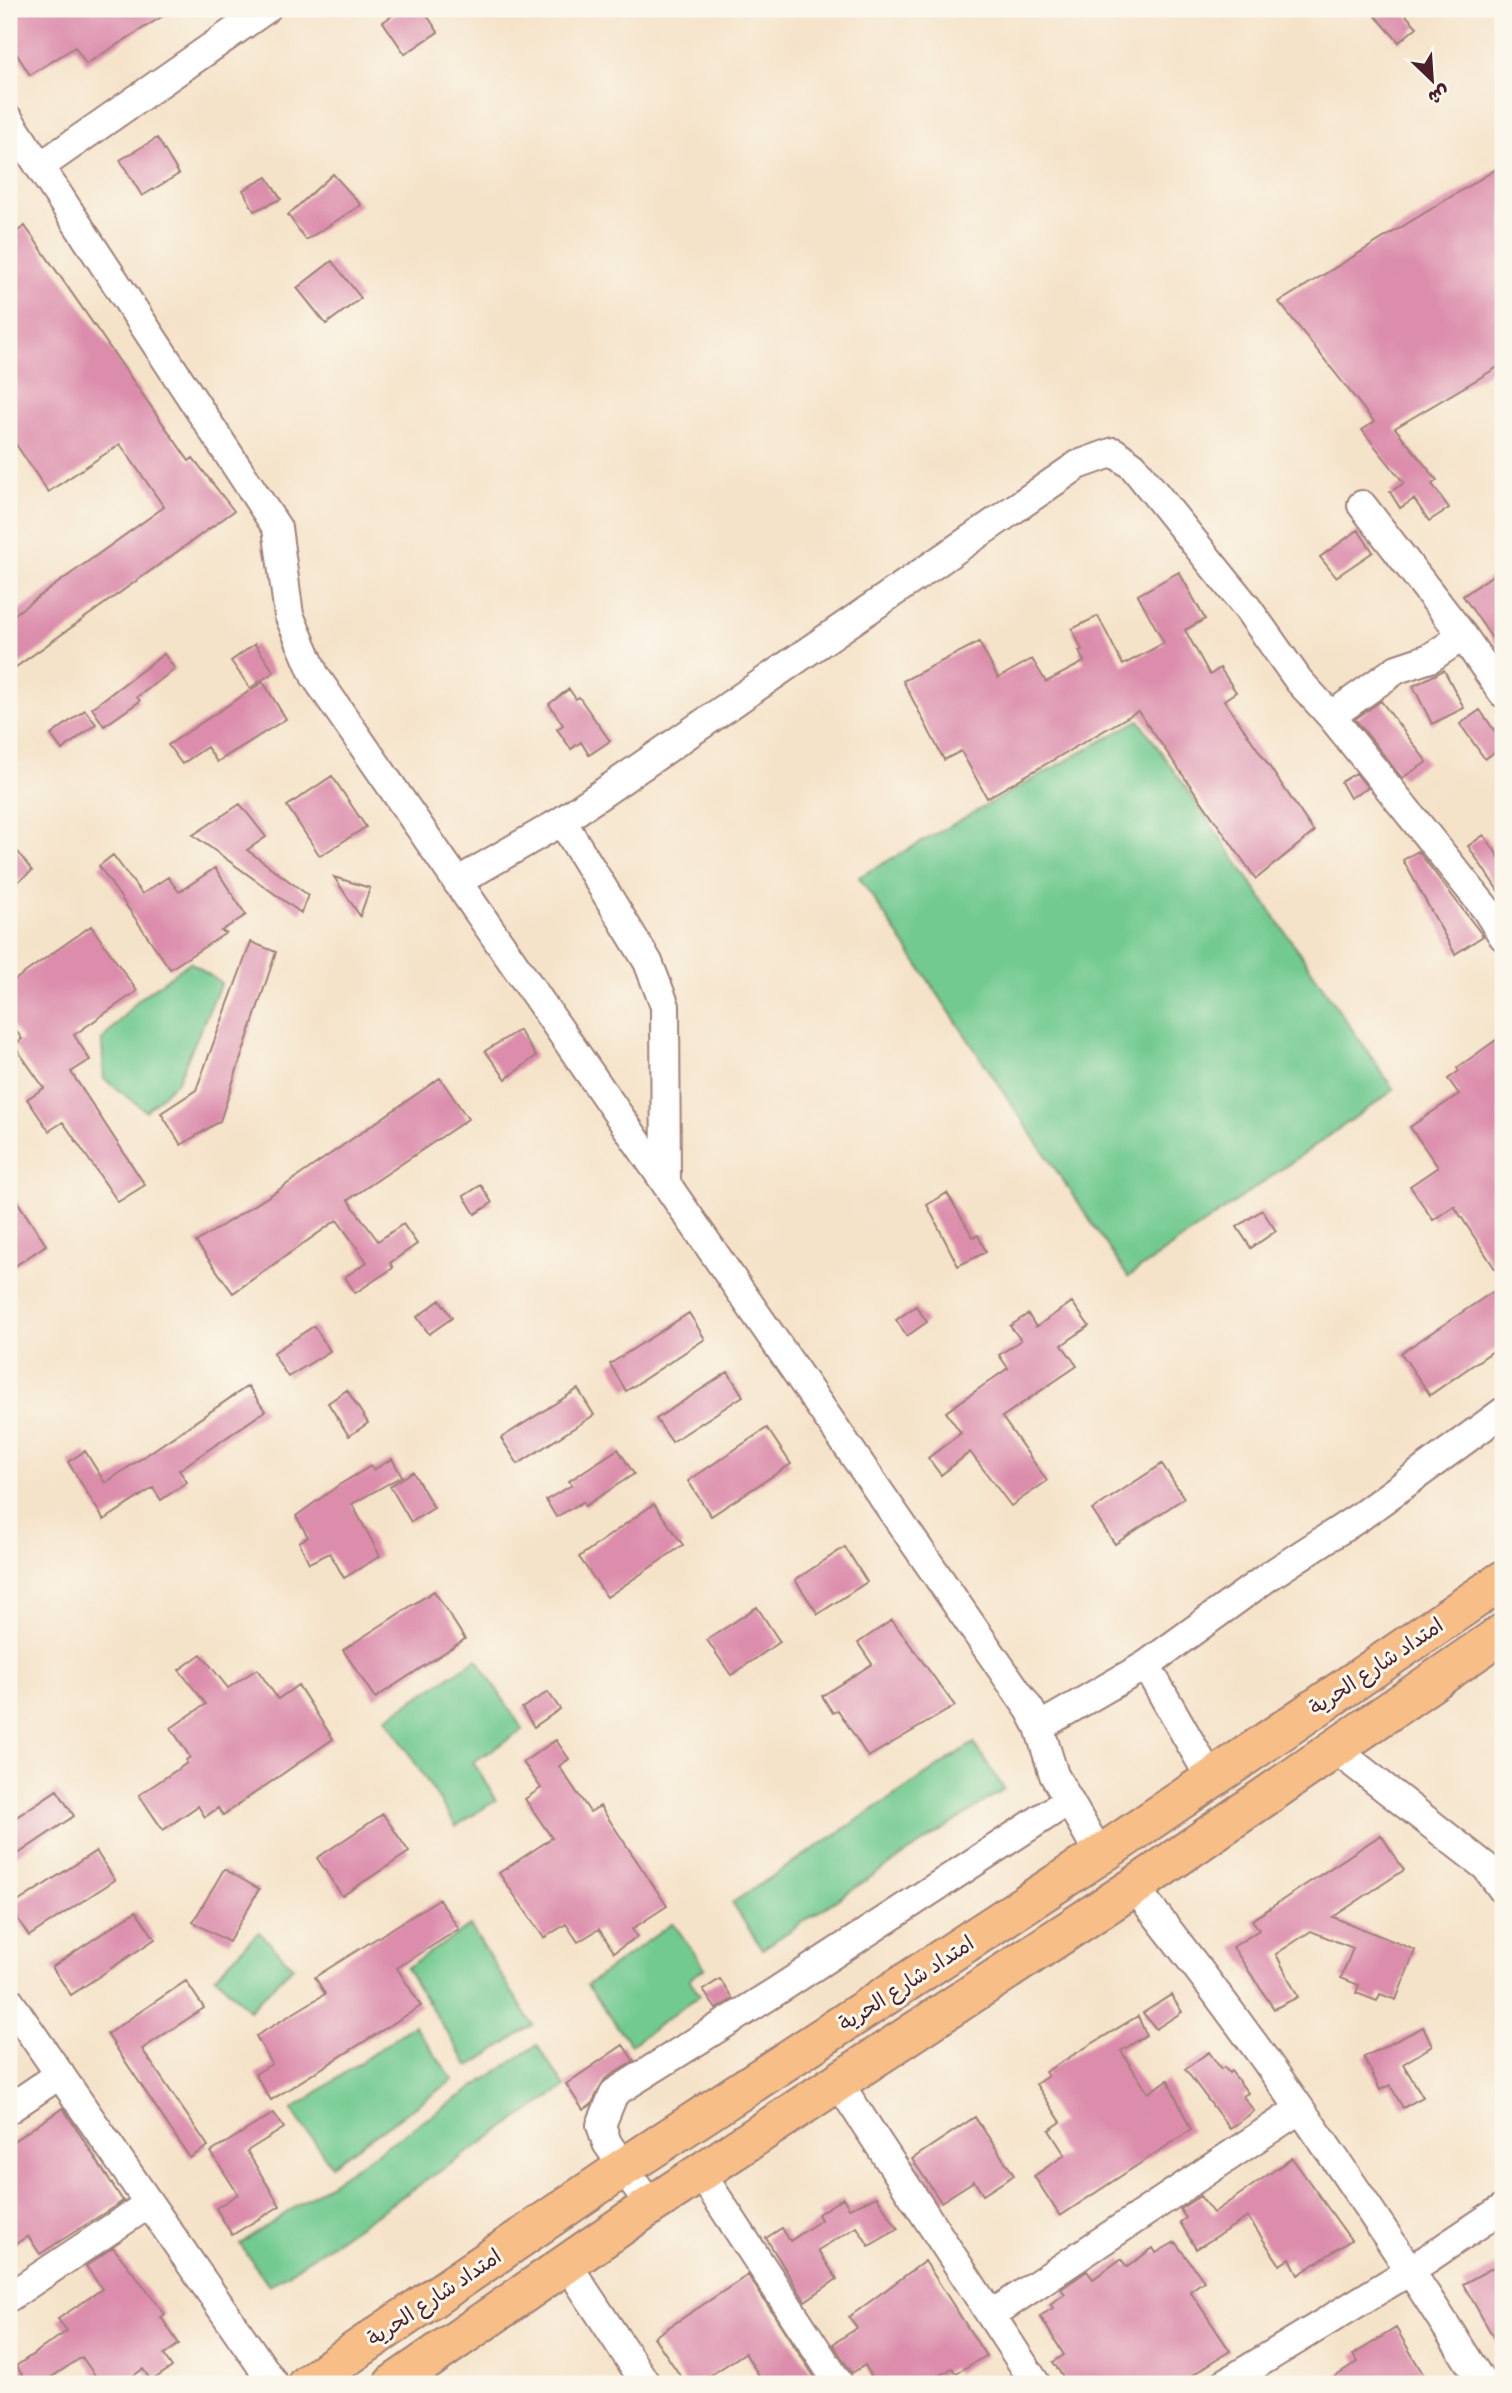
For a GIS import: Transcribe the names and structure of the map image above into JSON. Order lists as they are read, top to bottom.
{
  "streets": {
    "main road": ["امتداد شارع الحرية"]
  },
  "north": "bottom right"
}
